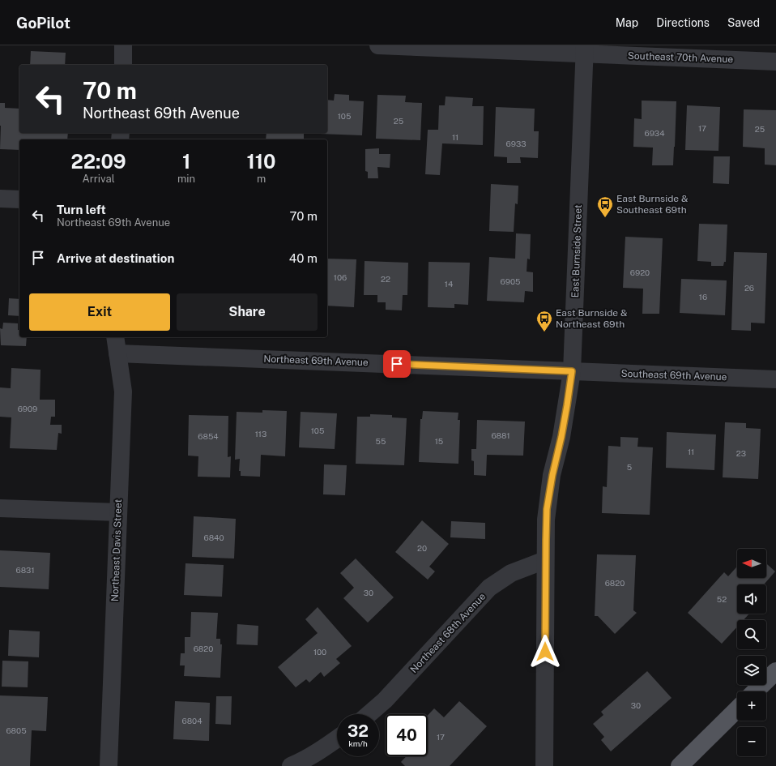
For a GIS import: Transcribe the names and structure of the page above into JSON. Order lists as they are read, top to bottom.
{
  "streets": {
    "street": [
      "Southeast 70th Avenue",
      "East Burnside Street",
      "Northeast 69th Avenue",
      "Southeast 69th Avenue",
      "Northeast Davis Street",
      "Northeast 68th Avenue"
    ]
  },
  "crossings": [
    ["Southeast 70th Avenue", "East Burnside Street"],
    ["East Burnside Street", "Northeast 69th Avenue"],
    ["East Burnside Street", "Southeast 69th Avenue"],
    ["East Burnside Street", "Northeast 68th Avenue"],
    ["Northeast 69th Avenue", "Southeast 69th Avenue"],
    ["Northeast 69th Avenue", "Northeast Davis Street"]
  ],
  "places": {
    "bus stop": ["East Burnside & Southeast 69th", "East Burnside & Northeast 69th"]
  },
  "house_numbers": [
    "105",
    "25",
    "17",
    "25",
    "6934",
    "11",
    "6933",
    "6920",
    "106",
    "22",
    "6905",
    "14",
    "26",
    "16",
    "6909",
    "105",
    "113",
    "6881",
    "6854",
    "55",
    "15",
    "11",
    "23",
    "5",
    "6840",
    "20",
    "6831",
    "6820",
    "30",
    "52",
    "6820",
    "100",
    "30",
    "6804",
    "6805",
    "17"
  ],
  "north": "left",
  "page": {
    "header": "GoPilot",
    "nav": ["Map", "Directions", "Saved"],
    "turn": ["70 m", "Northeast 69th Avenue"],
    "eta": [
      "22:09",
      "Arrival",
      "1",
      "min",
      "110",
      "m"
    ],
    "list": [
      {
        "name": "Turn left",
        "note": "Northeast 69th Avenue",
        "value": "70 m"
      },
      {
        "name": "Arrive at destination",
        "value": "40 m"
      }
    ],
    "buttons": ["Exit", "Share"],
    "map_buttons": ["+", "−"],
    "speed": "32 km/h",
    "limit": "40"
  }
}
